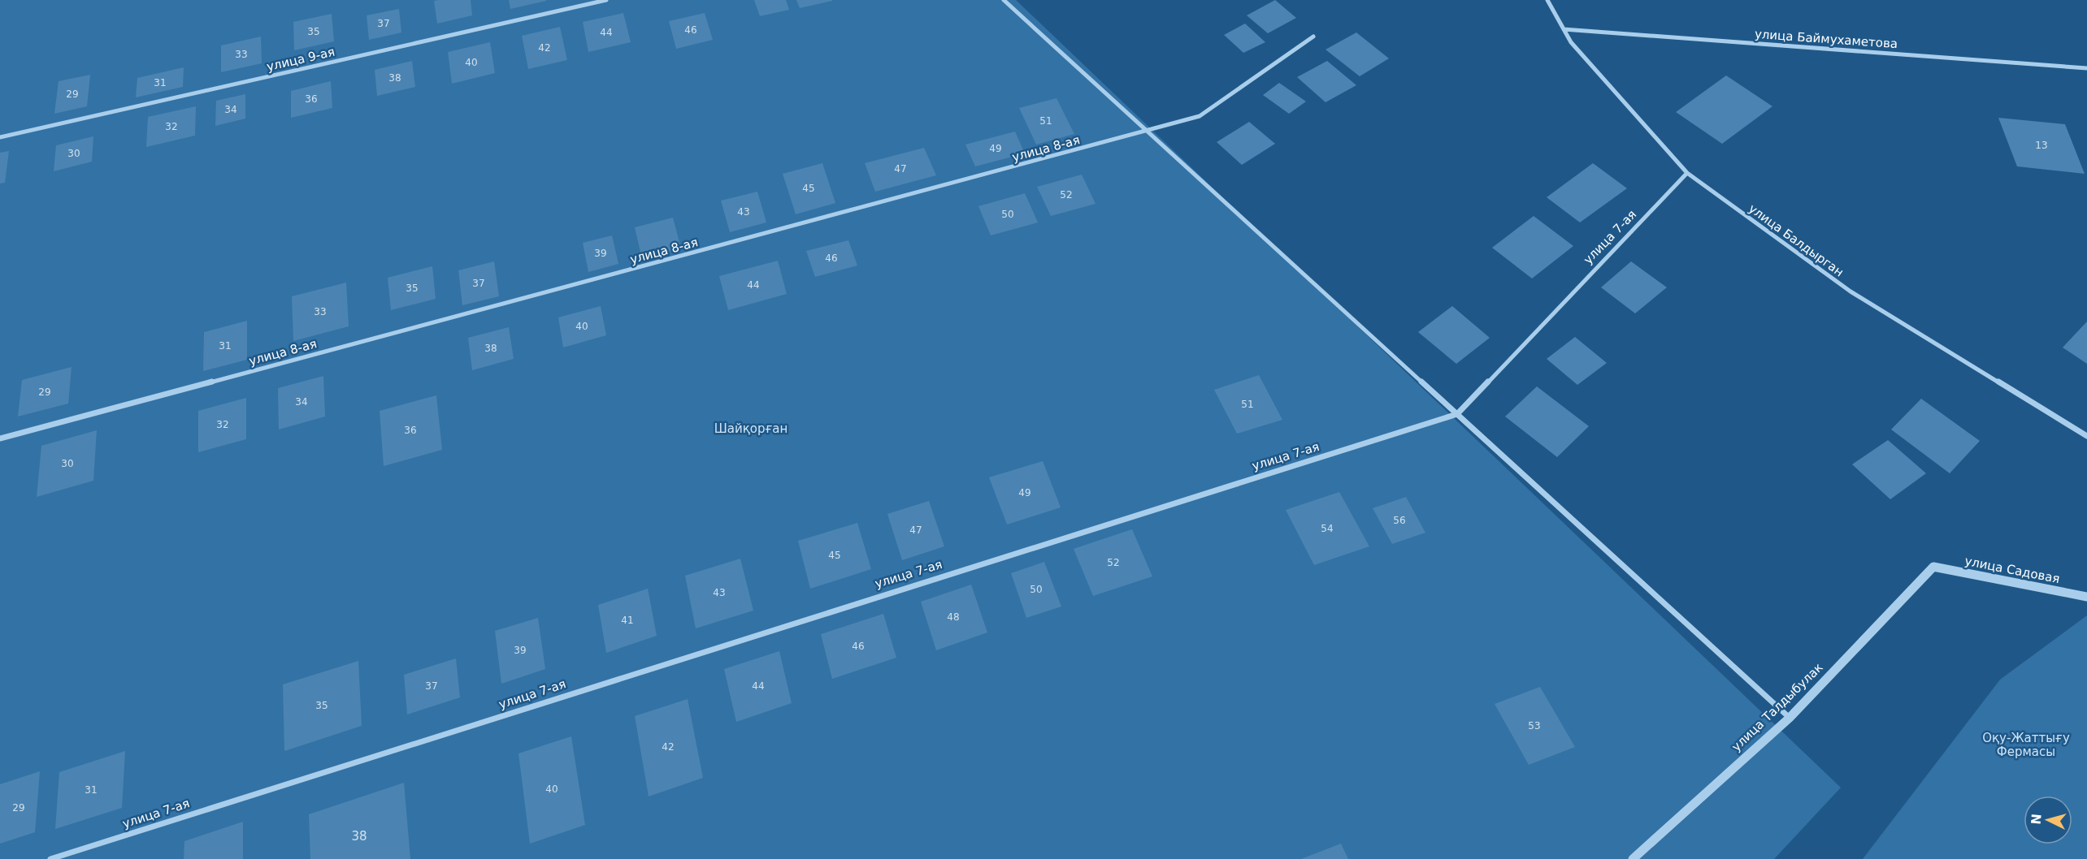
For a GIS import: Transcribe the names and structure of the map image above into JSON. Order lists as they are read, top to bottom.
{
  "streets": {
    "street": [
      "улица Баймухаметова",
      "улица 9-ая",
      "улица 8-ая",
      "улица 7-ая",
      "улица Балдырган",
      "улица Садовая",
      "улица Талдыбулак"
    ]
  },
  "crossings": [
    ["улица Баймухаметова", "улица Балдырган"],
    ["улица 7-ая", "улица Балдырган"],
    ["улица Садовая", "улица Талдыбулак"]
  ],
  "parks": ["Шайқорған", "Оқу-Жаттығу Фермасы"],
  "house_numbers": [
    "37",
    "46",
    "35",
    "44",
    "42",
    "33",
    "40",
    "38",
    "31",
    "29",
    "36",
    "34",
    "51",
    "32",
    "13",
    "49",
    "30",
    "47",
    "45",
    "52",
    "43",
    "50",
    "39",
    "46",
    "37",
    "44",
    "35",
    "33",
    "40",
    "31",
    "38",
    "29",
    "34",
    "51",
    "32",
    "36",
    "30",
    "49",
    "56",
    "54",
    "47",
    "45",
    "52",
    "50",
    "43",
    "48",
    "41",
    "46",
    "39",
    "37",
    "44",
    "35",
    "53",
    "42",
    "40",
    "31",
    "29",
    "38"
  ],
  "north": "left"
}
